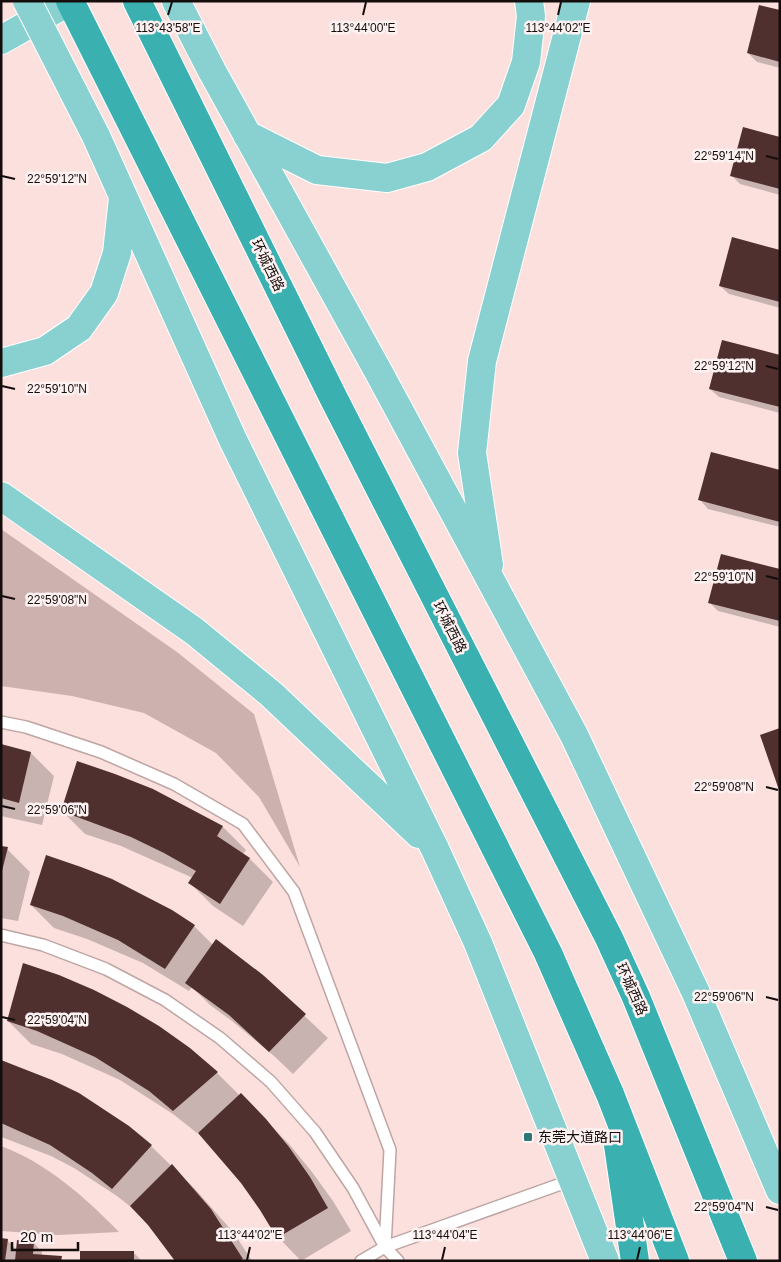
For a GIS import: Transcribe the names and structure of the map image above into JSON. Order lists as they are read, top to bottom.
{
  "streets": {
    "highway": ["环城西路"]
  },
  "places": {
    "transit": ["东莞大道路口"]
  },
  "scale_bar": "20 m",
  "coordinates": [
    "113°43'58\"E",
    "113°44'00\"E",
    "113°44'02\"E",
    "22°59'14\"N",
    "22°59'12\"N",
    "22°59'10\"N",
    "22°59'08\"N",
    "22°59'06\"N",
    "22°59'04\"N",
    "113°44'04\"E",
    "113°44'06\"E"
  ]
}
